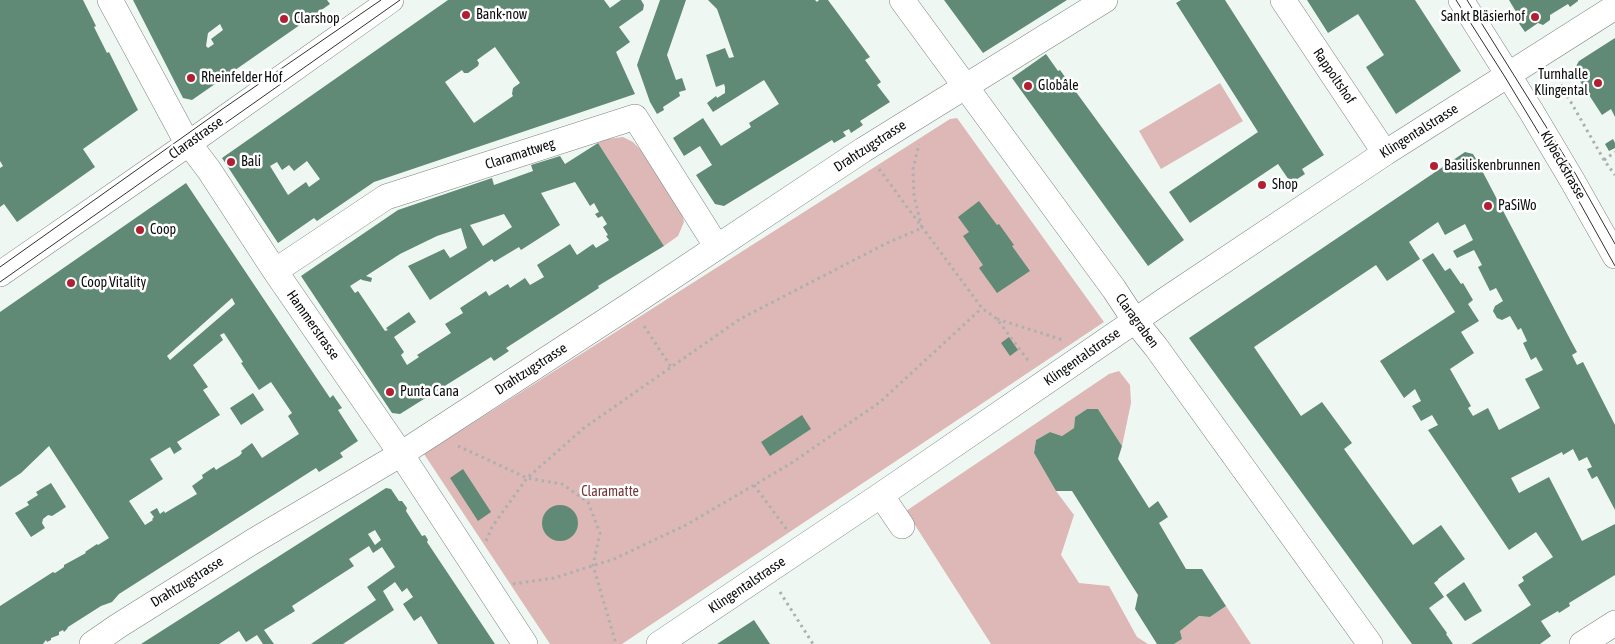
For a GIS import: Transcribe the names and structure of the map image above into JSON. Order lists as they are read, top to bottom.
{
  "streets": {
    "street": [
      "Rappoltshof",
      "Klingentalstrasse",
      "Clarastrasse",
      "Drahtzugstrasse",
      "Claramattweg",
      "Klybeckstrasse",
      "Claragraben",
      "Hammerstrasse"
    ]
  },
  "crossings": [
    ["Rappoltshof", "Klingentalstrasse"],
    ["Klingentalstrasse", "Klybeckstrasse"],
    ["Klingentalstrasse", "Claragraben"],
    ["Clarastrasse", "Hammerstrasse"],
    ["Drahtzugstrasse", "Claramattweg"],
    ["Drahtzugstrasse", "Claragraben"],
    ["Drahtzugstrasse", "Hammerstrasse"],
    ["Claramattweg", "Hammerstrasse"]
  ],
  "parks": ["Claramatte"],
  "places": [
    "Bank-now",
    "Sankt Bläsierhof",
    "Clarshop",
    "Rheinfelder Hof",
    "Turnhalle Klingental",
    "Globâle",
    "Bali",
    "Basiliskenbrunnen",
    "Shop",
    "PaSiWo",
    "Coop",
    "Coop Vitality",
    "Punta Cana"
  ]
}
